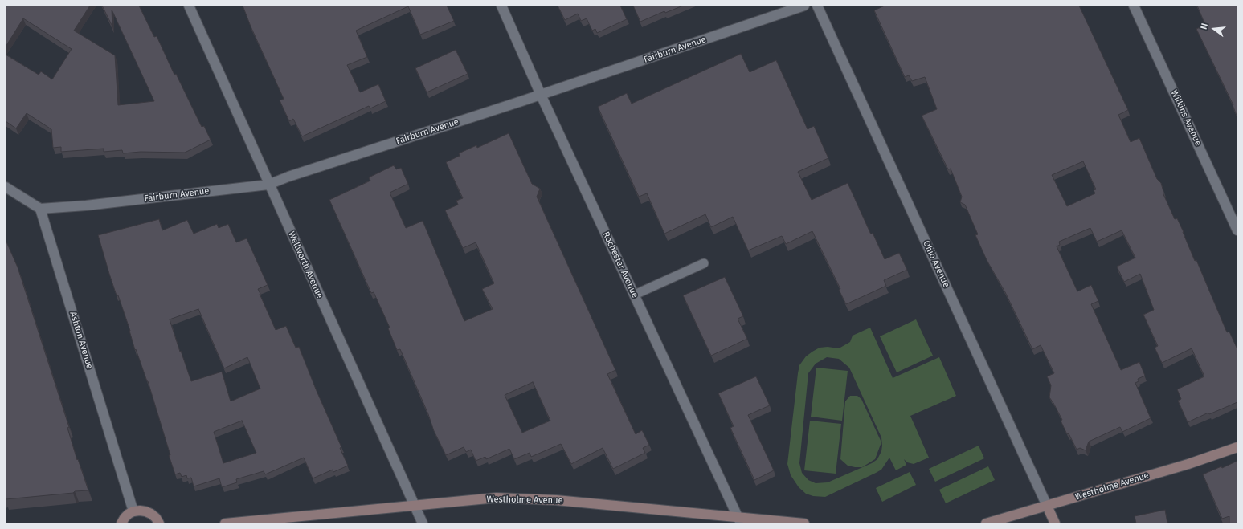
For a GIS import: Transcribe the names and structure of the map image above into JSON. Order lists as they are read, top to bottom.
{
  "streets": {
    "street": [
      "Fairburn Avenue",
      "Wilkins Avenue",
      "Ohio Avenue",
      "Wellworth Avenue",
      "Rochester Avenue",
      "Ashton Avenue",
      "Westholme Avenue"
    ]
  },
  "crossings": [
    ["Fairburn Avenue", "Wellworth Avenue"],
    ["Fairburn Avenue", "Rochester Avenue"],
    ["Fairburn Avenue", "Ashton Avenue"],
    ["Ohio Avenue", "Westholme Avenue"],
    ["Wellworth Avenue", "Westholme Avenue"],
    ["Rochester Avenue", "Westholme Avenue"]
  ],
  "north": "left"
}
